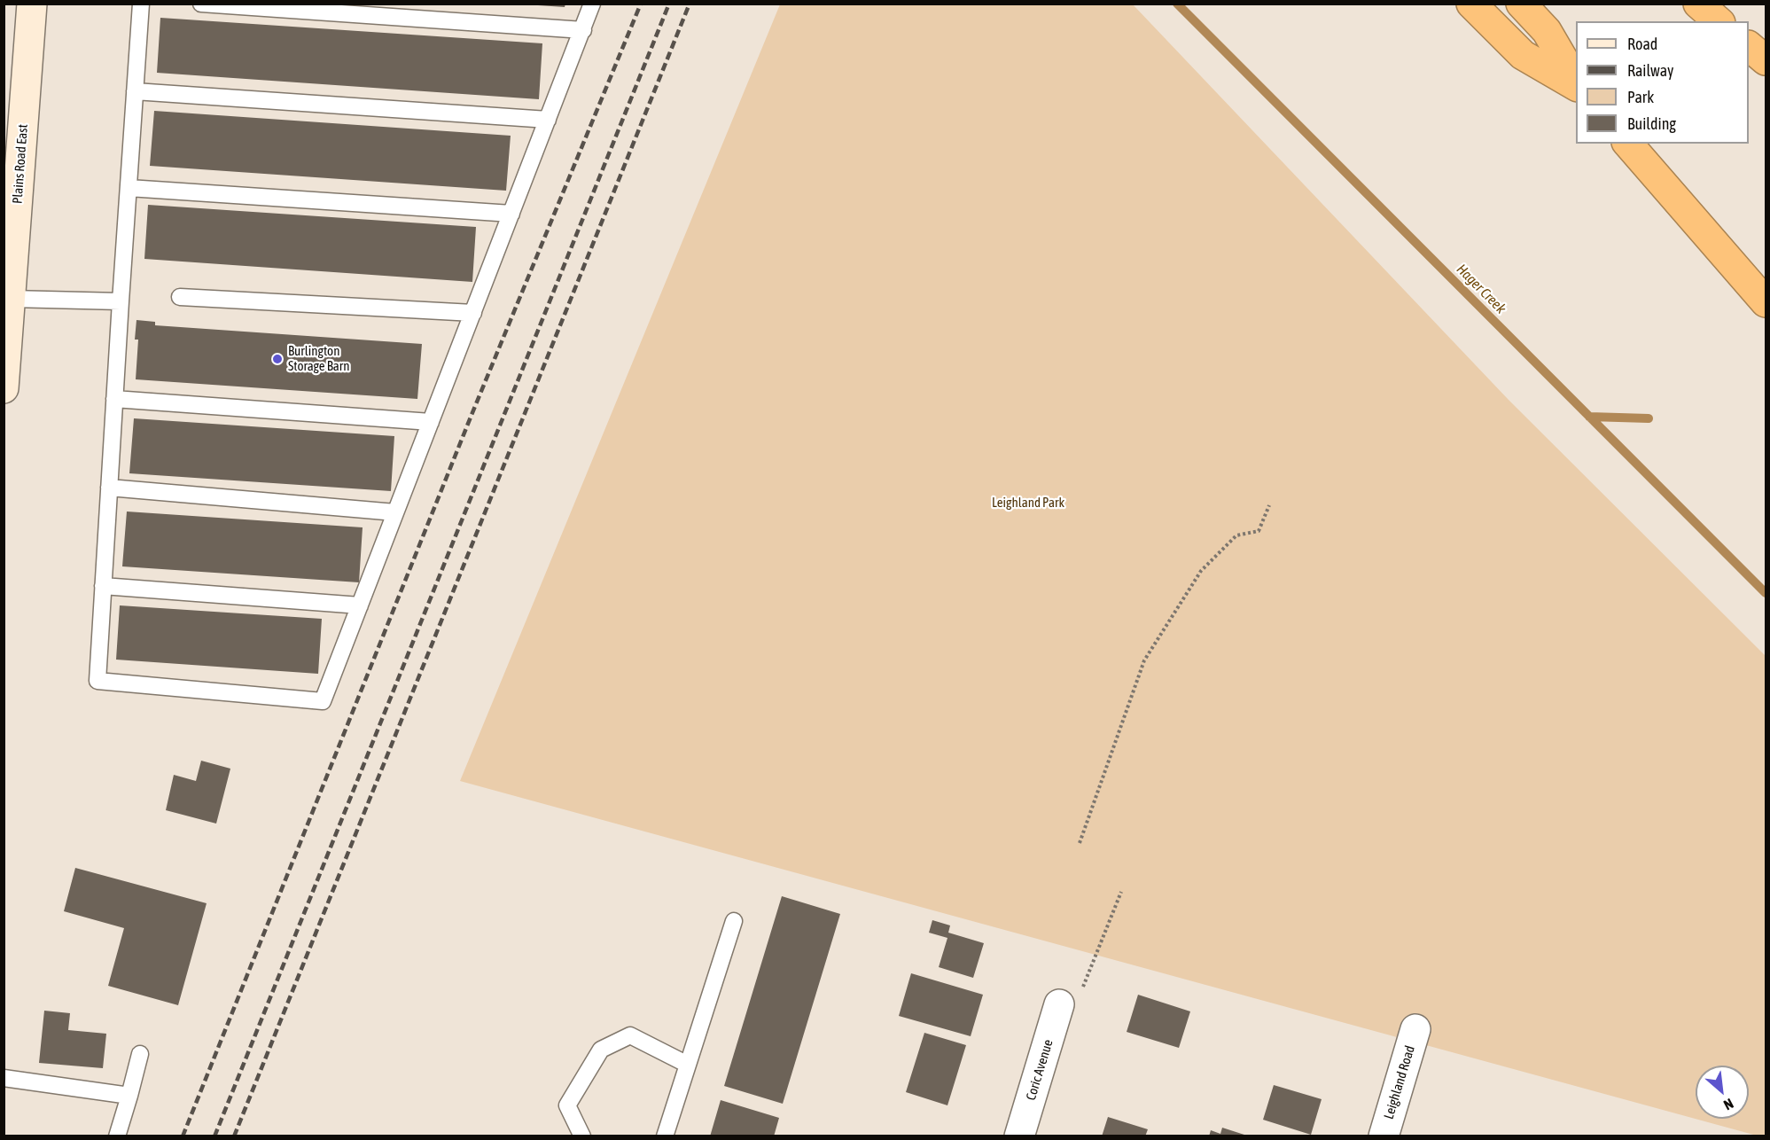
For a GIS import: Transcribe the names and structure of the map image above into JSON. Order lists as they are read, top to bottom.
{
  "streets": {
    "main road": ["Plains Road East"],
    "street": ["Coric Avenue", "Leighland Road"]
  },
  "water": ["Hager Creek"],
  "parks": ["Leighland Park"],
  "places": ["Burlington Storage Barn"],
  "legend": [
    "Road",
    "Railway",
    "Park",
    "Building"
  ],
  "north": "bottom right"
}
